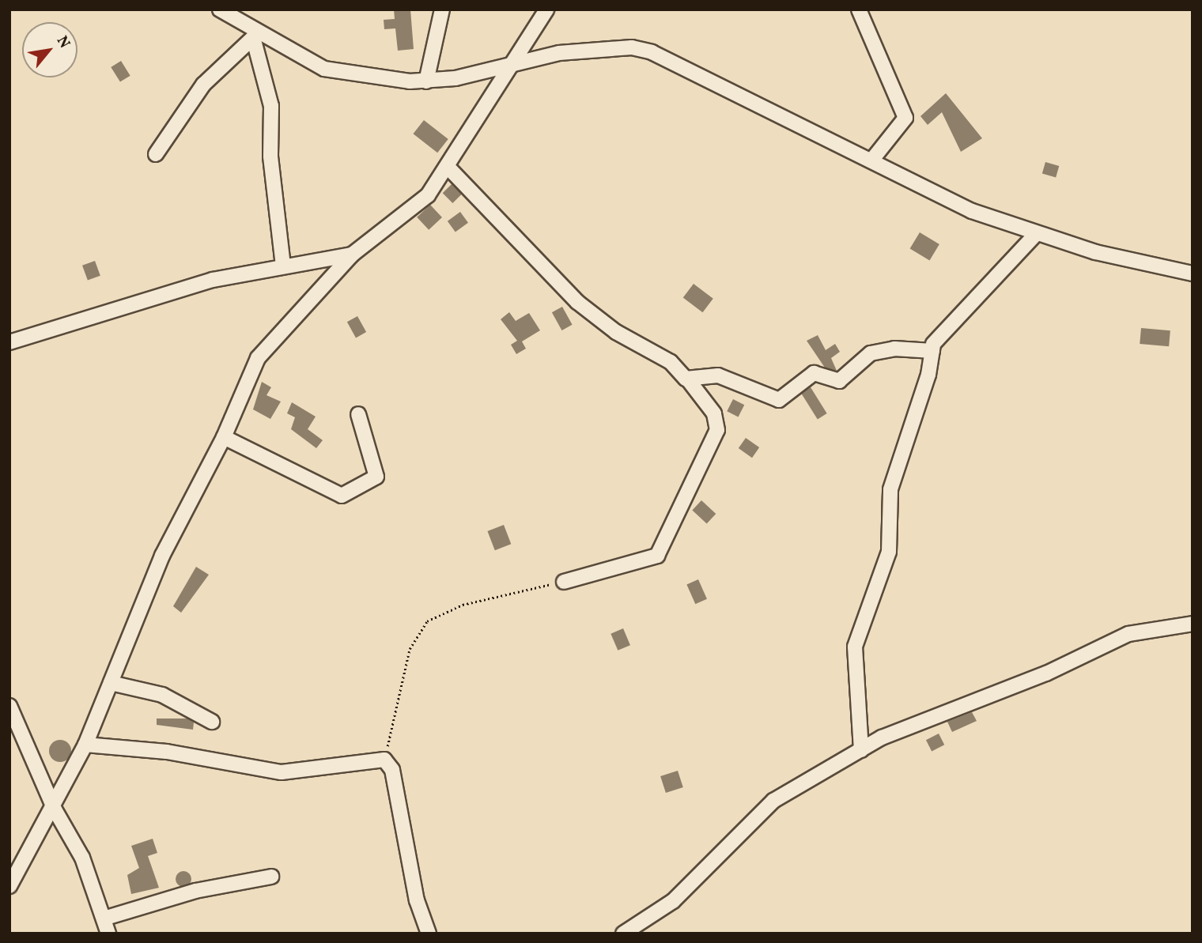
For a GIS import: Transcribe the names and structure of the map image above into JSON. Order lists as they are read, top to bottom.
{
  "north": "top right"
}
